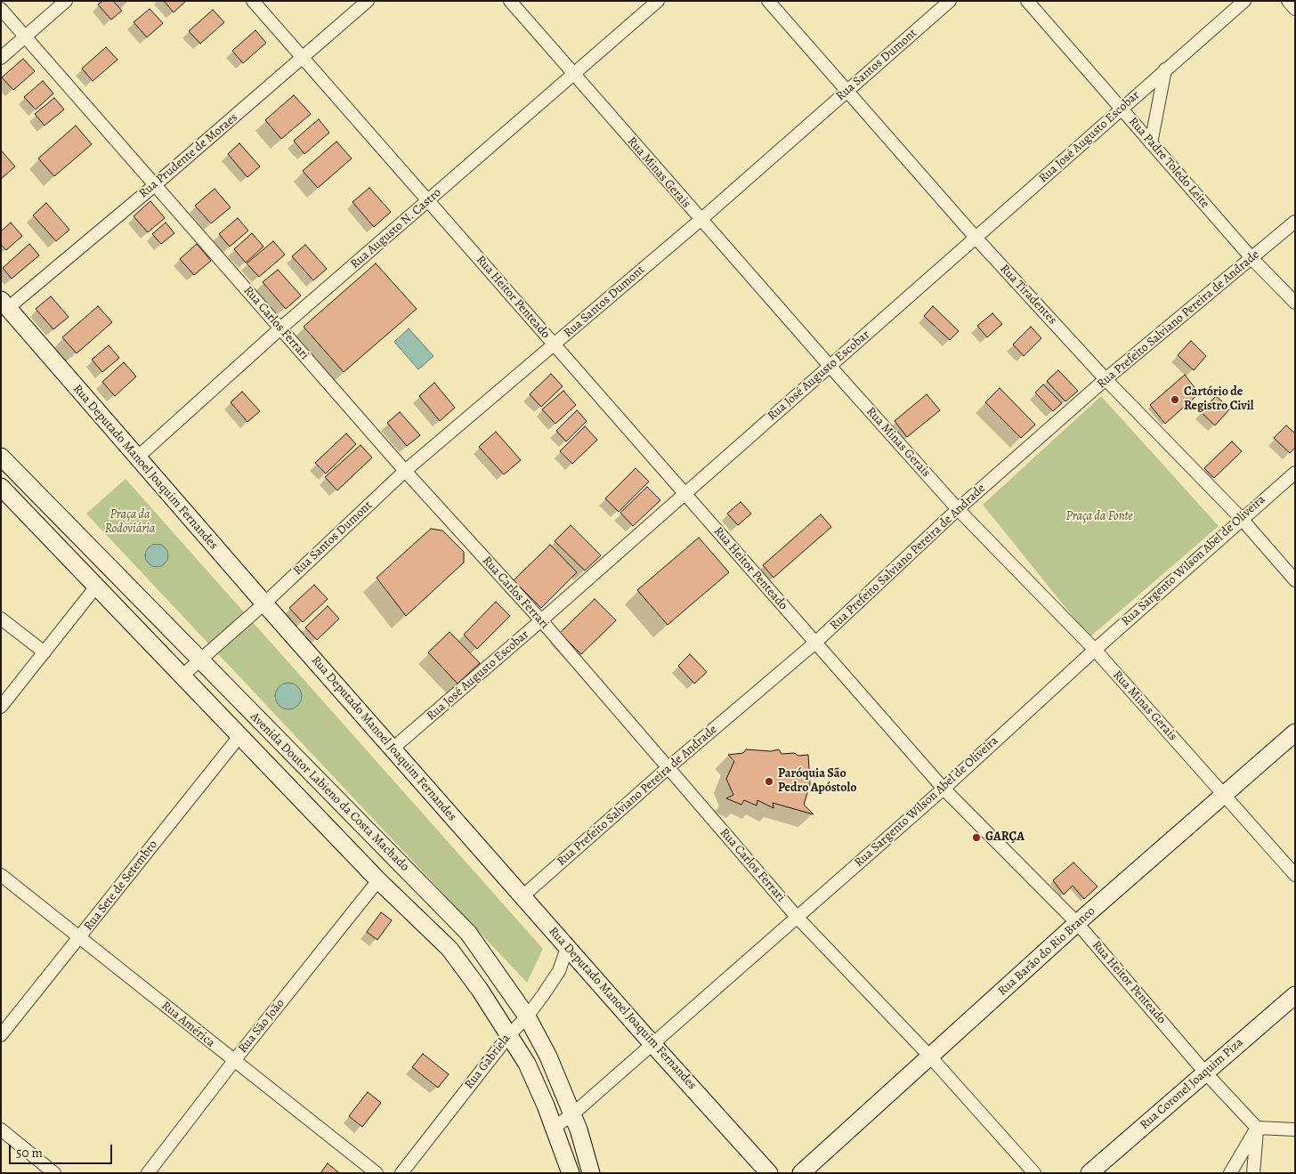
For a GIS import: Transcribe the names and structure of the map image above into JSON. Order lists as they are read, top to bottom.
{
  "streets": {
    "main road": [
      "Rua Deputado Manoel Joaquim Fernandes",
      "Avenida Doutor Labieno da Costa Machado",
      "Rua Barão do Rio Branco",
      "Rua Coronel Joaquim Piza"
    ],
    "street": [
      "Rua Santos Dumont",
      "Rua José Augusto Escobar",
      "Rua Prudente de Moraes",
      "Rua Padre Toledo Leite",
      "Rua Minas Gerais",
      "Rua Augusto N. Castro",
      "Rua Tiradentes",
      "Rua Heitor Penteado",
      "Rua Prefeito Salviano Pereira de Andrade",
      "Rua Carlos Ferrari",
      "Rua Sargento Wilson Abel de Oliveira",
      "Rua Sete de Setembro",
      "Rua América",
      "Rua São João",
      "Rua Gabriela"
    ]
  },
  "crossings": [
    ["Rua Santos Dumont", "Rua Minas Gerais"],
    ["Rua Santos Dumont", "Rua Tiradentes"],
    ["Rua Santos Dumont", "Rua Heitor Penteado"],
    ["Rua Santos Dumont", "Rua Carlos Ferrari"],
    ["Rua Santos Dumont", "Rua Deputado Manoel Joaquim Fernandes"],
    ["Rua Santos Dumont", "Avenida Doutor Labieno da Costa Machado"],
    ["Rua José Augusto Escobar", "Rua Padre Toledo Leite"],
    ["Rua José Augusto Escobar", "Rua Minas Gerais"],
    ["Rua José Augusto Escobar", "Rua Tiradentes"],
    ["Rua José Augusto Escobar", "Rua Heitor Penteado"],
    ["Rua José Augusto Escobar", "Rua Carlos Ferrari"],
    ["Rua José Augusto Escobar", "Rua Deputado Manoel Joaquim Fernandes"],
    ["Rua Prudente de Moraes", "Rua Heitor Penteado"],
    ["Rua Prudente de Moraes", "Rua Carlos Ferrari"],
    ["Rua Prudente de Moraes", "Rua Deputado Manoel Joaquim Fernandes"],
    ["Rua Padre Toledo Leite", "Rua Prefeito Salviano Pereira de Andrade"],
    ["Rua Minas Gerais", "Rua Augusto N. Castro"],
    ["Rua Minas Gerais", "Rua Prefeito Salviano Pereira de Andrade"],
    ["Rua Minas Gerais", "Rua Sargento Wilson Abel de Oliveira"],
    ["Rua Minas Gerais", "Rua Barão do Rio Branco"],
    ["Rua Augusto N. Castro", "Rua Heitor Penteado"],
    ["Rua Augusto N. Castro", "Rua Carlos Ferrari"],
    ["Rua Augusto N. Castro", "Rua Deputado Manoel Joaquim Fernandes"],
    ["Rua Tiradentes", "Rua Prefeito Salviano Pereira de Andrade"],
    ["Rua Tiradentes", "Rua Sargento Wilson Abel de Oliveira"],
    ["Rua Heitor Penteado", "Rua Prefeito Salviano Pereira de Andrade"],
    ["Rua Heitor Penteado", "Rua Sargento Wilson Abel de Oliveira"],
    ["Rua Heitor Penteado", "Rua Barão do Rio Branco"],
    ["Rua Heitor Penteado", "Rua Coronel Joaquim Piza"],
    ["Rua Prefeito Salviano Pereira de Andrade", "Rua Carlos Ferrari"],
    ["Rua Prefeito Salviano Pereira de Andrade", "Rua Deputado Manoel Joaquim Fernandes"],
    ["Rua Carlos Ferrari", "Rua Sargento Wilson Abel de Oliveira"],
    ["Rua Carlos Ferrari", "Rua Barão do Rio Branco"],
    ["Rua Deputado Manoel Joaquim Fernandes", "Rua Sargento Wilson Abel de Oliveira"],
    ["Rua Deputado Manoel Joaquim Fernandes", "Rua Gabriela"],
    ["Rua Sargento Wilson Abel de Oliveira", "Avenida Doutor Labieno da Costa Machado"],
    ["Avenida Doutor Labieno da Costa Machado", "Rua Sete de Setembro"],
    ["Avenida Doutor Labieno da Costa Machado", "Rua São João"],
    ["Avenida Doutor Labieno da Costa Machado", "Rua Gabriela"],
    ["Rua Sete de Setembro", "Rua América"],
    ["Rua América", "Rua São João"]
  ],
  "parks": ["Praça da Rodoviária", "Praça da Fonte"],
  "places": ["Cartório de Registro Civil", "Paróquia São Pedro Apóstolo", "GARÇA"],
  "scale_bar": "50 m"
}
